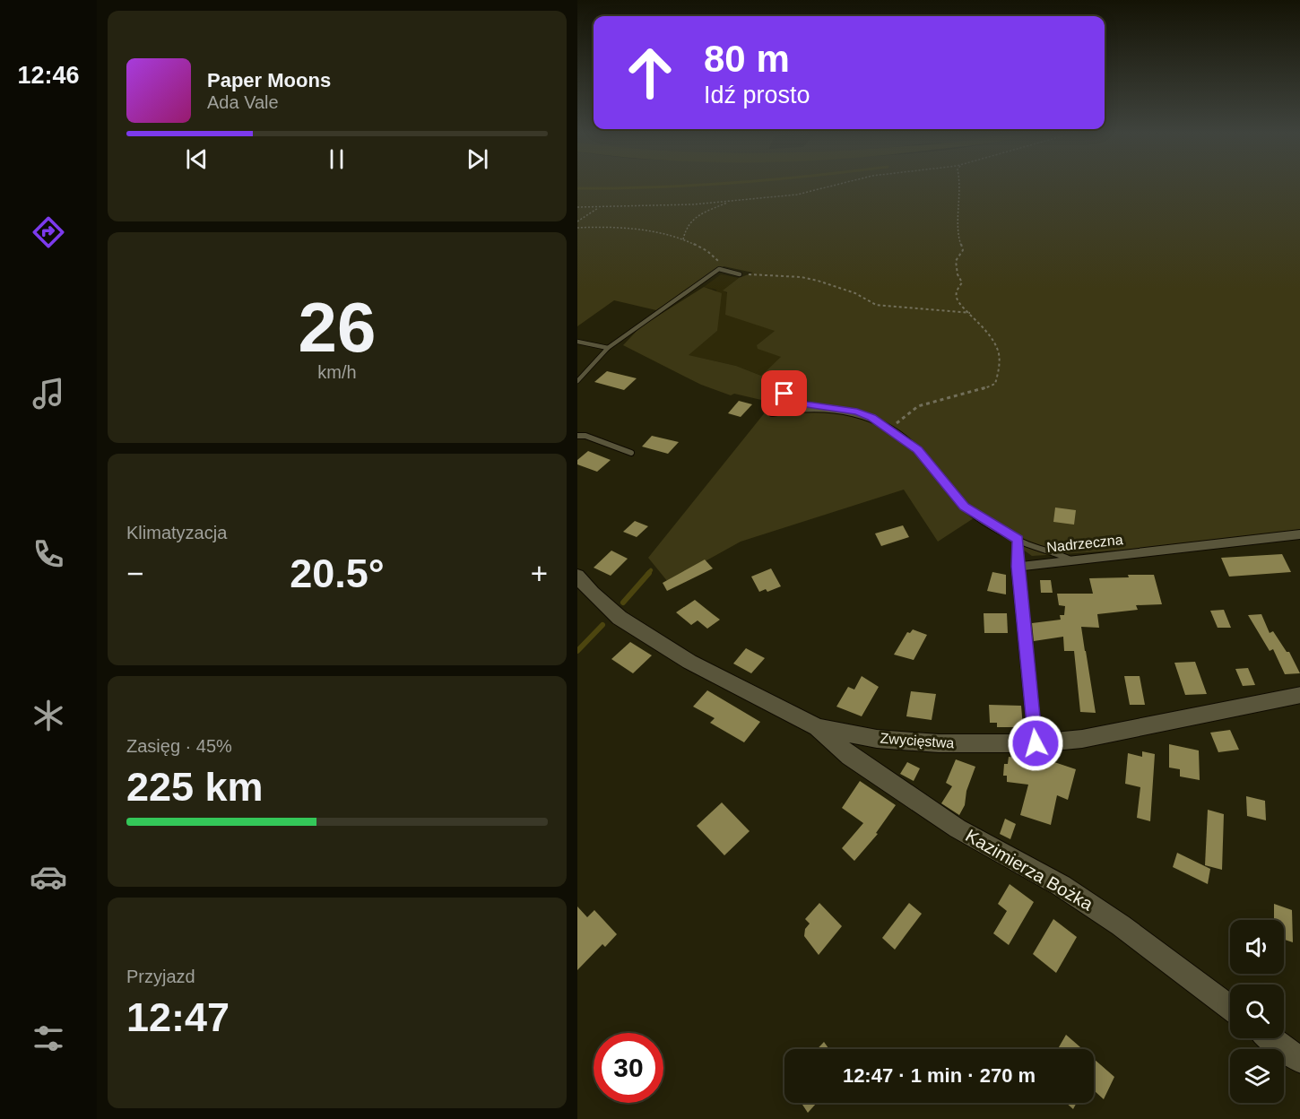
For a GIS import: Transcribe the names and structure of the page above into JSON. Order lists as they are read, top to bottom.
{
  "streets": {
    "street": ["Nadrzeczna", "Zwycięstwa", "Kazimierza Bożka"]
  },
  "crossings": [
    ["Zwycięstwa", "Kazimierza Bożka"]
  ],
  "page": {
    "tabs": "12:46",
    "turn": ["80 m", "Idź prosto"],
    "song": ["Paper Moons", "Ada Vale"],
    "tile": [
      ["26", "km/h"],
      "Klimatyzacja",
      ["Zasięg · 45%", "225 km"],
      ["Przyjazd", "12:47"]
    ],
    "heat": ["−", "20.5°", "+"],
    "limit": "30",
    "trip": "12:47 · 1 min · 270 m"
  }
}
